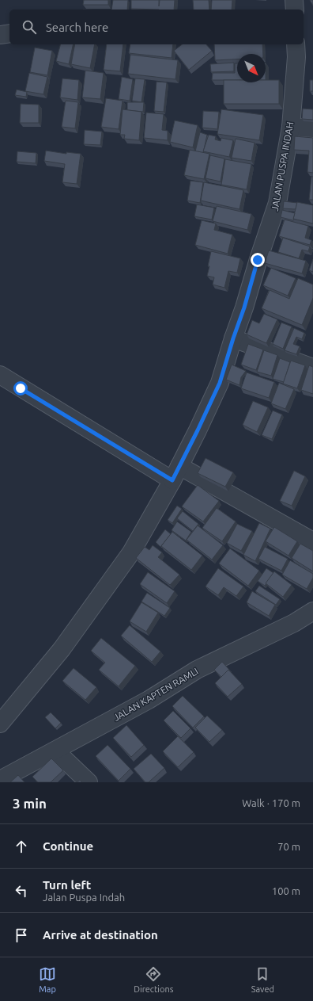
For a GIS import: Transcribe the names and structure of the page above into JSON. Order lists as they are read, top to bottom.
{
  "streets": {
    "street": ["JALAN PUSPA INDAH", "JALAN KAPTEN RAMLI"]
  },
  "north": "bottom right",
  "page": {
    "search": "Search here",
    "heading": ["3 min", "Walk · 170 m"],
    "list": [
      ["Continue", "70 m"],
      ["Turn left", "Jalan Puspa Indah", "100 m"],
      "Arrive at destination"
    ],
    "nav": ["Map", "Directions", "Saved"]
  }
}
